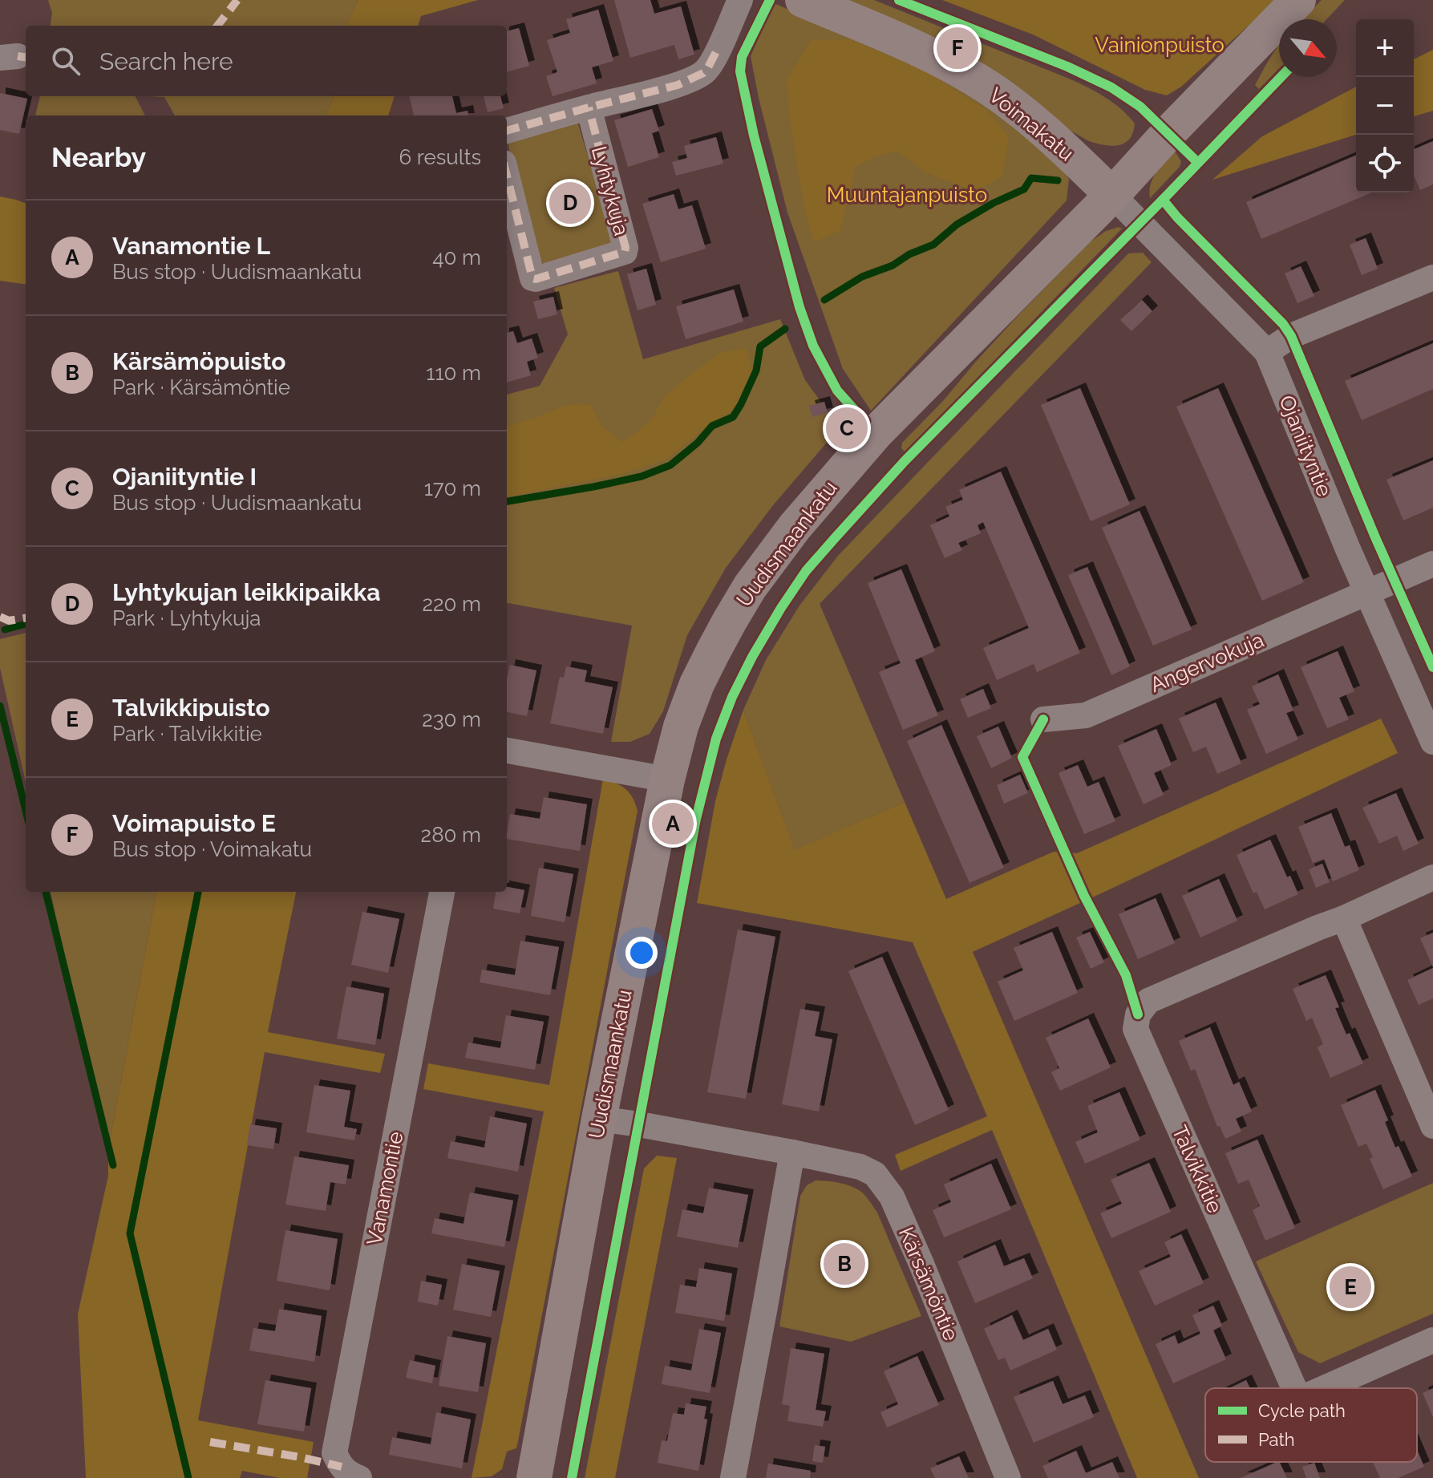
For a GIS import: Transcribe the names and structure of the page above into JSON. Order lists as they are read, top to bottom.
{
  "streets": {
    "street": [
      "Voimakatu",
      "Lyhtykuja",
      "Ojaniityntie",
      "Uudismaankatu",
      "Angervokuja",
      "Talvikkitie",
      "Vanamontie",
      "Kärsämöntie"
    ]
  },
  "crossings": [
    ["Voimakatu", "Ojaniityntie"],
    ["Voimakatu", "Uudismaankatu"],
    ["Ojaniityntie", "Uudismaankatu"],
    ["Ojaniityntie", "Angervokuja"],
    ["Uudismaankatu", "Kärsämöntie"]
  ],
  "parks": ["Vainionpuisto", "Muuntajanpuisto"],
  "legend": ["Cycle path", "Path"],
  "north": "bottom right",
  "page": {
    "map_buttons": ["+", "−"],
    "pins": [
      "F",
      "D",
      "C",
      "A",
      "B",
      "E"
    ],
    "search": "Search here",
    "heading": ["Nearby", "6 results"],
    "list": [
      {
        "mark": "A",
        "name": "Vanamontie L",
        "note": "Bus stop · Uudismaankatu",
        "value": "40 m"
      },
      {
        "mark": "B",
        "name": "Kärsämöpuisto",
        "note": "Park · Kärsämöntie",
        "value": "110 m"
      },
      {
        "mark": "C",
        "name": "Ojaniityntie I",
        "note": "Bus stop · Uudismaankatu",
        "value": "170 m"
      },
      {
        "mark": "D",
        "name": "Lyhtykujan leikkipaikka",
        "note": "Park · Lyhtykuja",
        "value": "220 m"
      },
      {
        "mark": "E",
        "name": "Talvikkipuisto",
        "note": "Park · Talvikkitie",
        "value": "230 m"
      },
      {
        "mark": "F",
        "name": "Voimapuisto E",
        "note": "Bus stop · Voimakatu",
        "value": "280 m"
      }
    ]
  }
}
